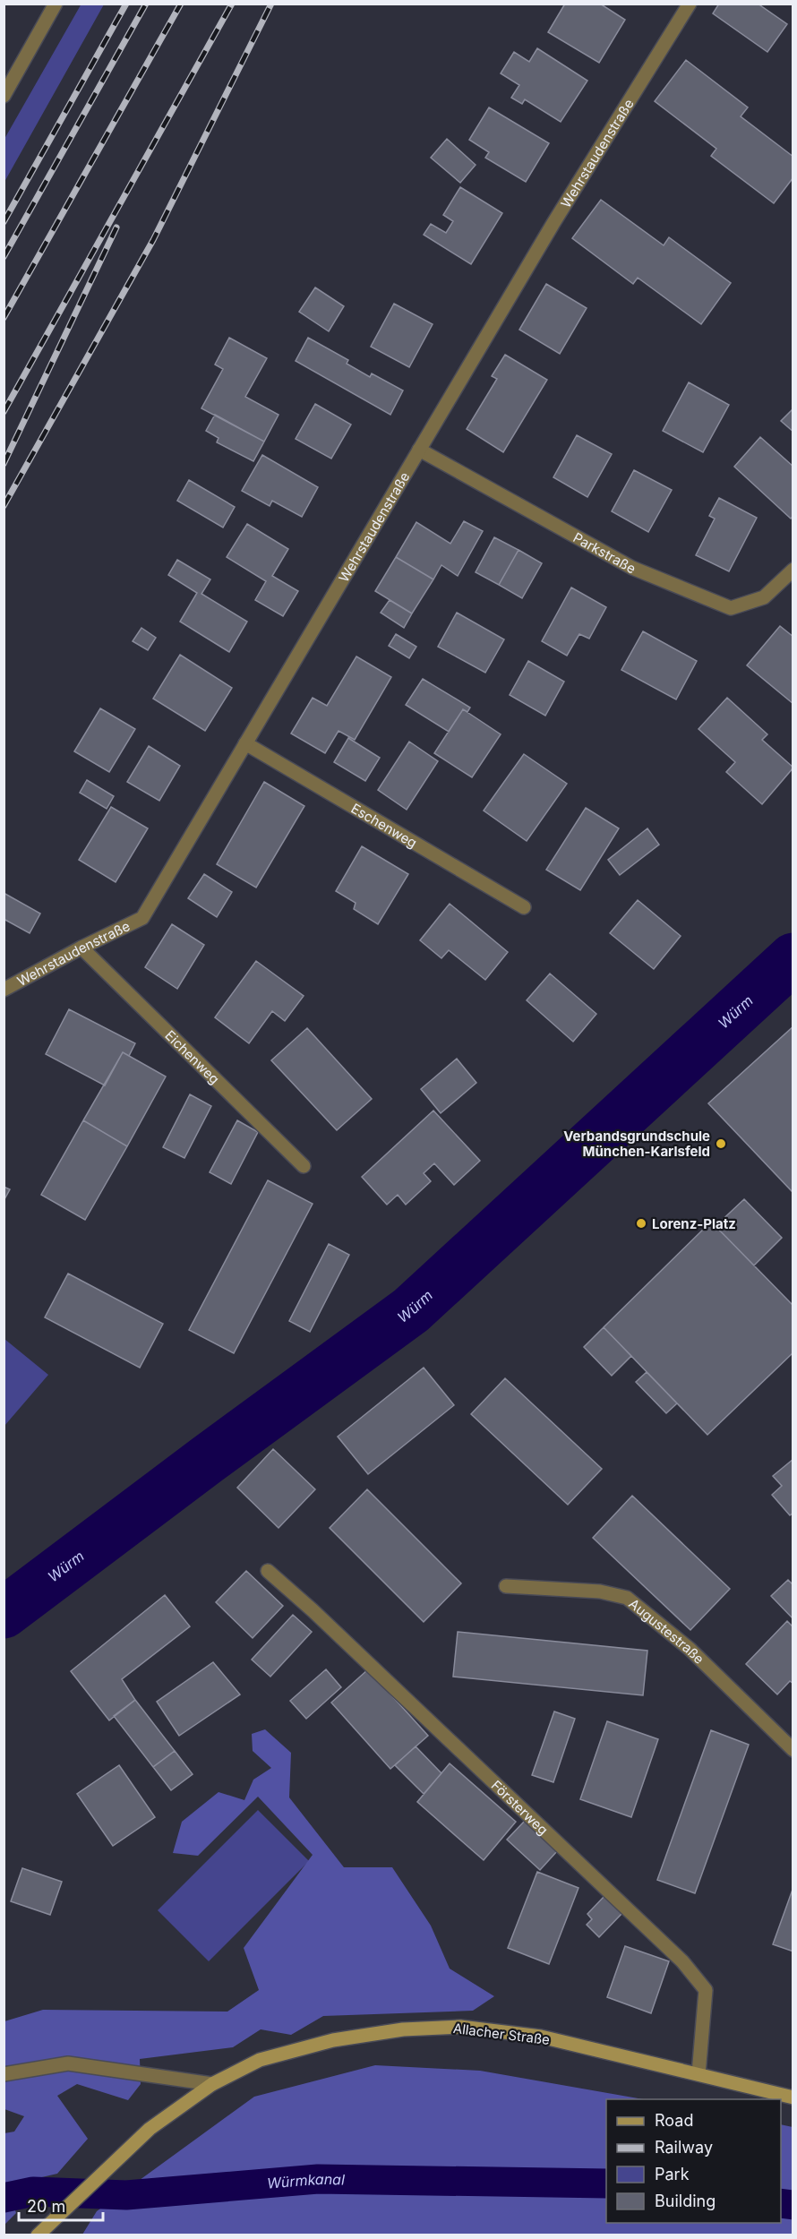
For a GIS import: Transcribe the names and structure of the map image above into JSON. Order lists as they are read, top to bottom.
{
  "streets": {
    "street": [
      "Wehrstaudenstraße",
      "Parkstraße",
      "Eschenweg",
      "Eichenweg",
      "Augustestraße",
      "Försterweg",
      "Allacher Straße"
    ]
  },
  "crossings": [
    ["Wehrstaudenstraße", "Parkstraße"],
    ["Wehrstaudenstraße", "Eschenweg"],
    ["Wehrstaudenstraße", "Eichenweg"],
    ["Försterweg", "Allacher Straße"]
  ],
  "water": ["Würm", "Würmkanal"],
  "places": ["Verbandsgrundschule München-Karlsfeld", "Lorenz-Platz"],
  "legend": [
    "Road",
    "Railway",
    "Park",
    "Building"
  ],
  "scale_bar": "20 m"
}
